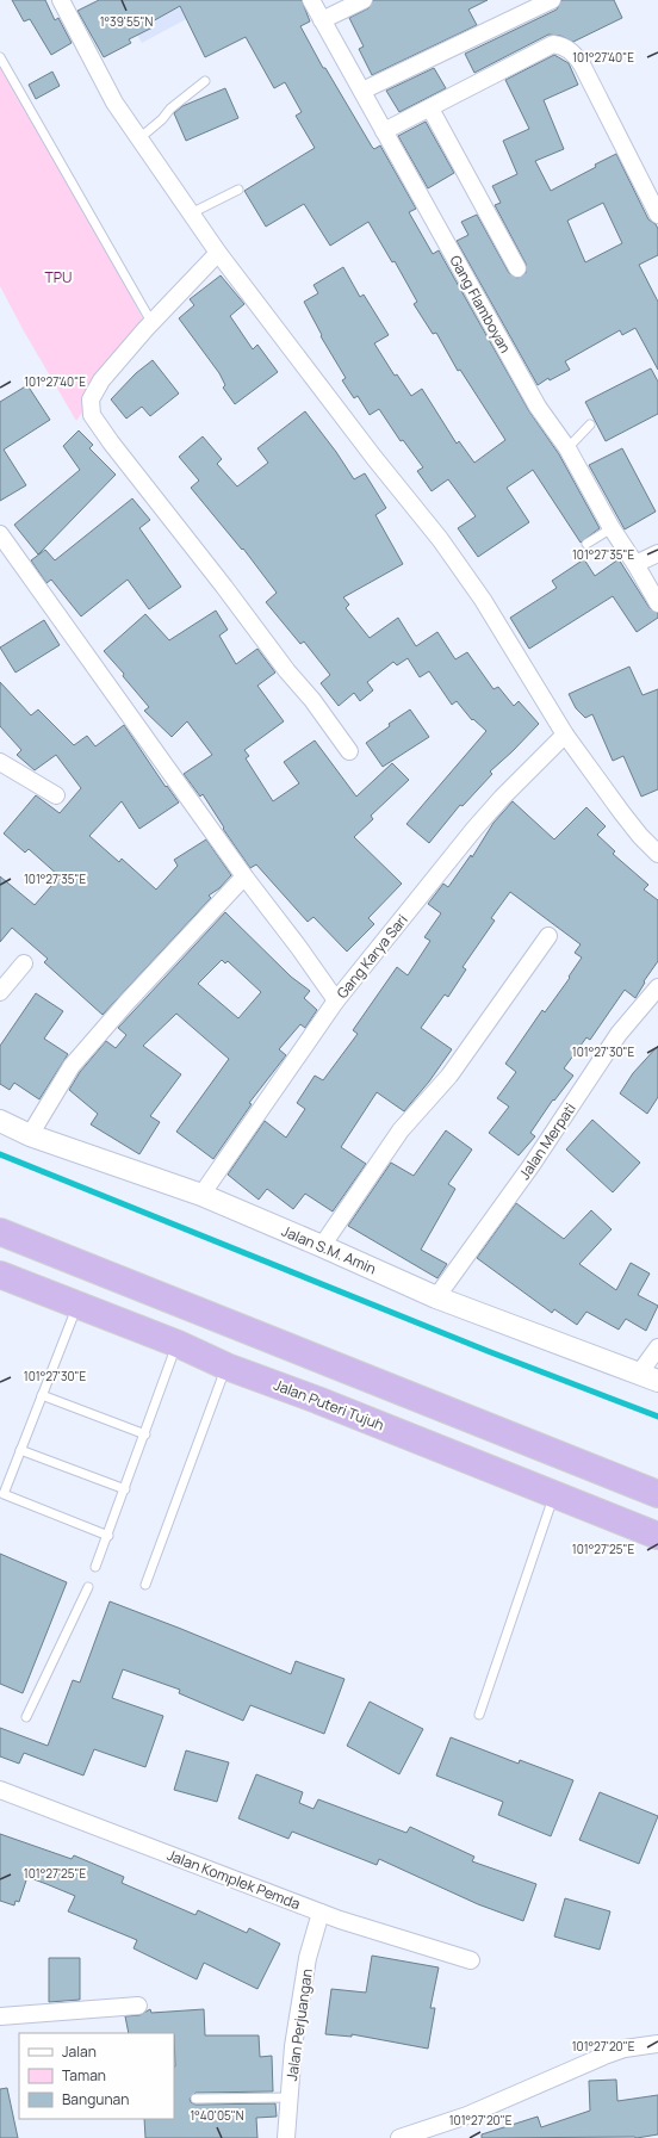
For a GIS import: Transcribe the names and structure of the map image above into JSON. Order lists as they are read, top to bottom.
{
  "streets": {
    "highway": ["Jalan Puteri Tujuh"],
    "street": [
      "Gang Flamboyan",
      "Gang Karya Sari",
      "Jalan Merpati",
      "Jalan S.M. Amin",
      "Jalan Komplek Pemda",
      "Jalan Perjuangan"
    ]
  },
  "crossings": [
    ["Gang Karya Sari", "Jalan S.M. Amin"],
    ["Jalan Merpati", "Jalan S.M. Amin"],
    ["Jalan Komplek Pemda", "Jalan Perjuangan"]
  ],
  "parks": ["TPU"],
  "legend": ["Jalan", "Taman", "Bangunan"],
  "coordinates": [
    "1°39'55\"N",
    "101°27'40\"E",
    "101°27'35\"E",
    "101°27'30\"E",
    "101°27'25\"E",
    "101°27'20\"E",
    "1°40'05\"N"
  ]
}
